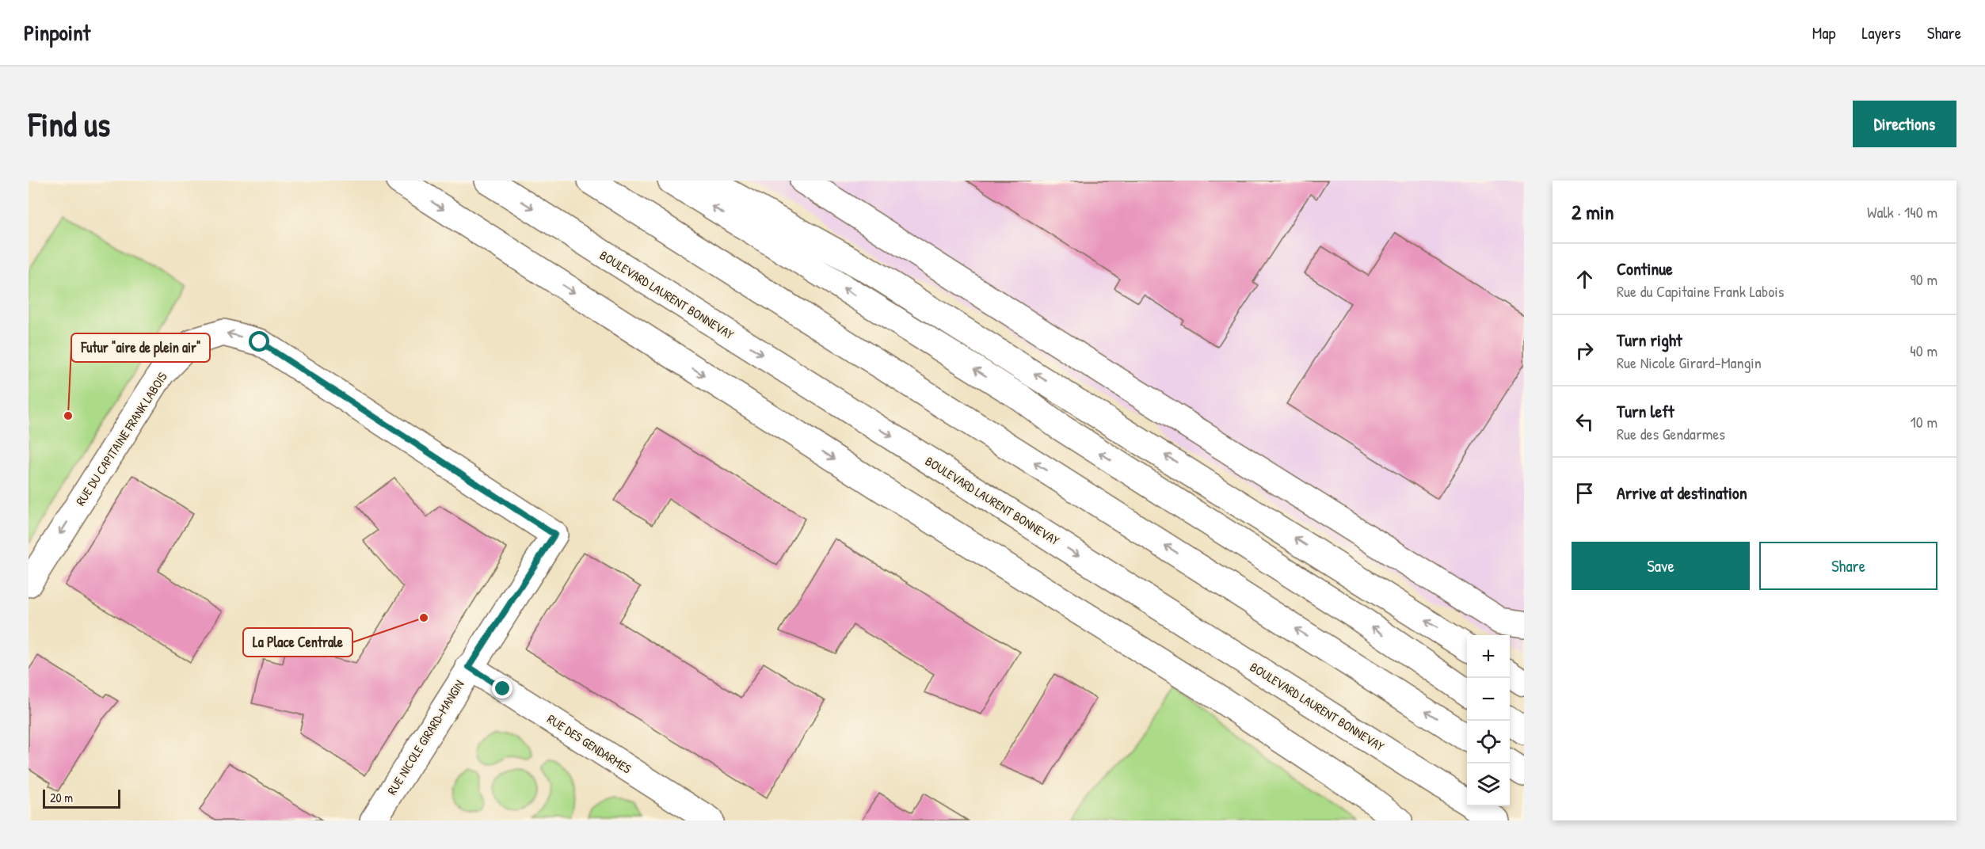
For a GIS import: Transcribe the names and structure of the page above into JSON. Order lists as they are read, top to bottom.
{
  "streets": {
    "main road": [
      "BOULEVARD LAURENT BONNEVAY",
      "RUE DU CAPITAINE FRANK LABOIS",
      "RUE NICOLE GIRARD-MANGIN",
      "RUE DES GENDARMES"
    ]
  },
  "crossings": [
    ["RUE DU CAPITAINE FRANK LABOIS", "RUE NICOLE GIRARD-MANGIN"],
    ["RUE NICOLE GIRARD-MANGIN", "RUE DES GENDARMES"]
  ],
  "places": ["Futur \"aire de plein air\"", "La Place Centrale"],
  "scale_bar": "20 m",
  "page": {
    "header": "Pinpoint",
    "nav": ["Map", "Layers", "Share"],
    "buttons": [
      "Directions",
      ["Save", "Share"]
    ],
    "title": "Find us",
    "heading": ["2 min", "Walk · 140 m"],
    "list": [
      ["Continue", "Rue du Capitaine Frank Labois", "90 m"],
      ["Turn right", "Rue Nicole Girard-Mangin", "40 m"],
      ["Turn left", "Rue des Gendarmes", "10 m"],
      "Arrive at destination"
    ],
    "map_buttons": ["+", "−"],
    "scale": "20 m"
  }
}
